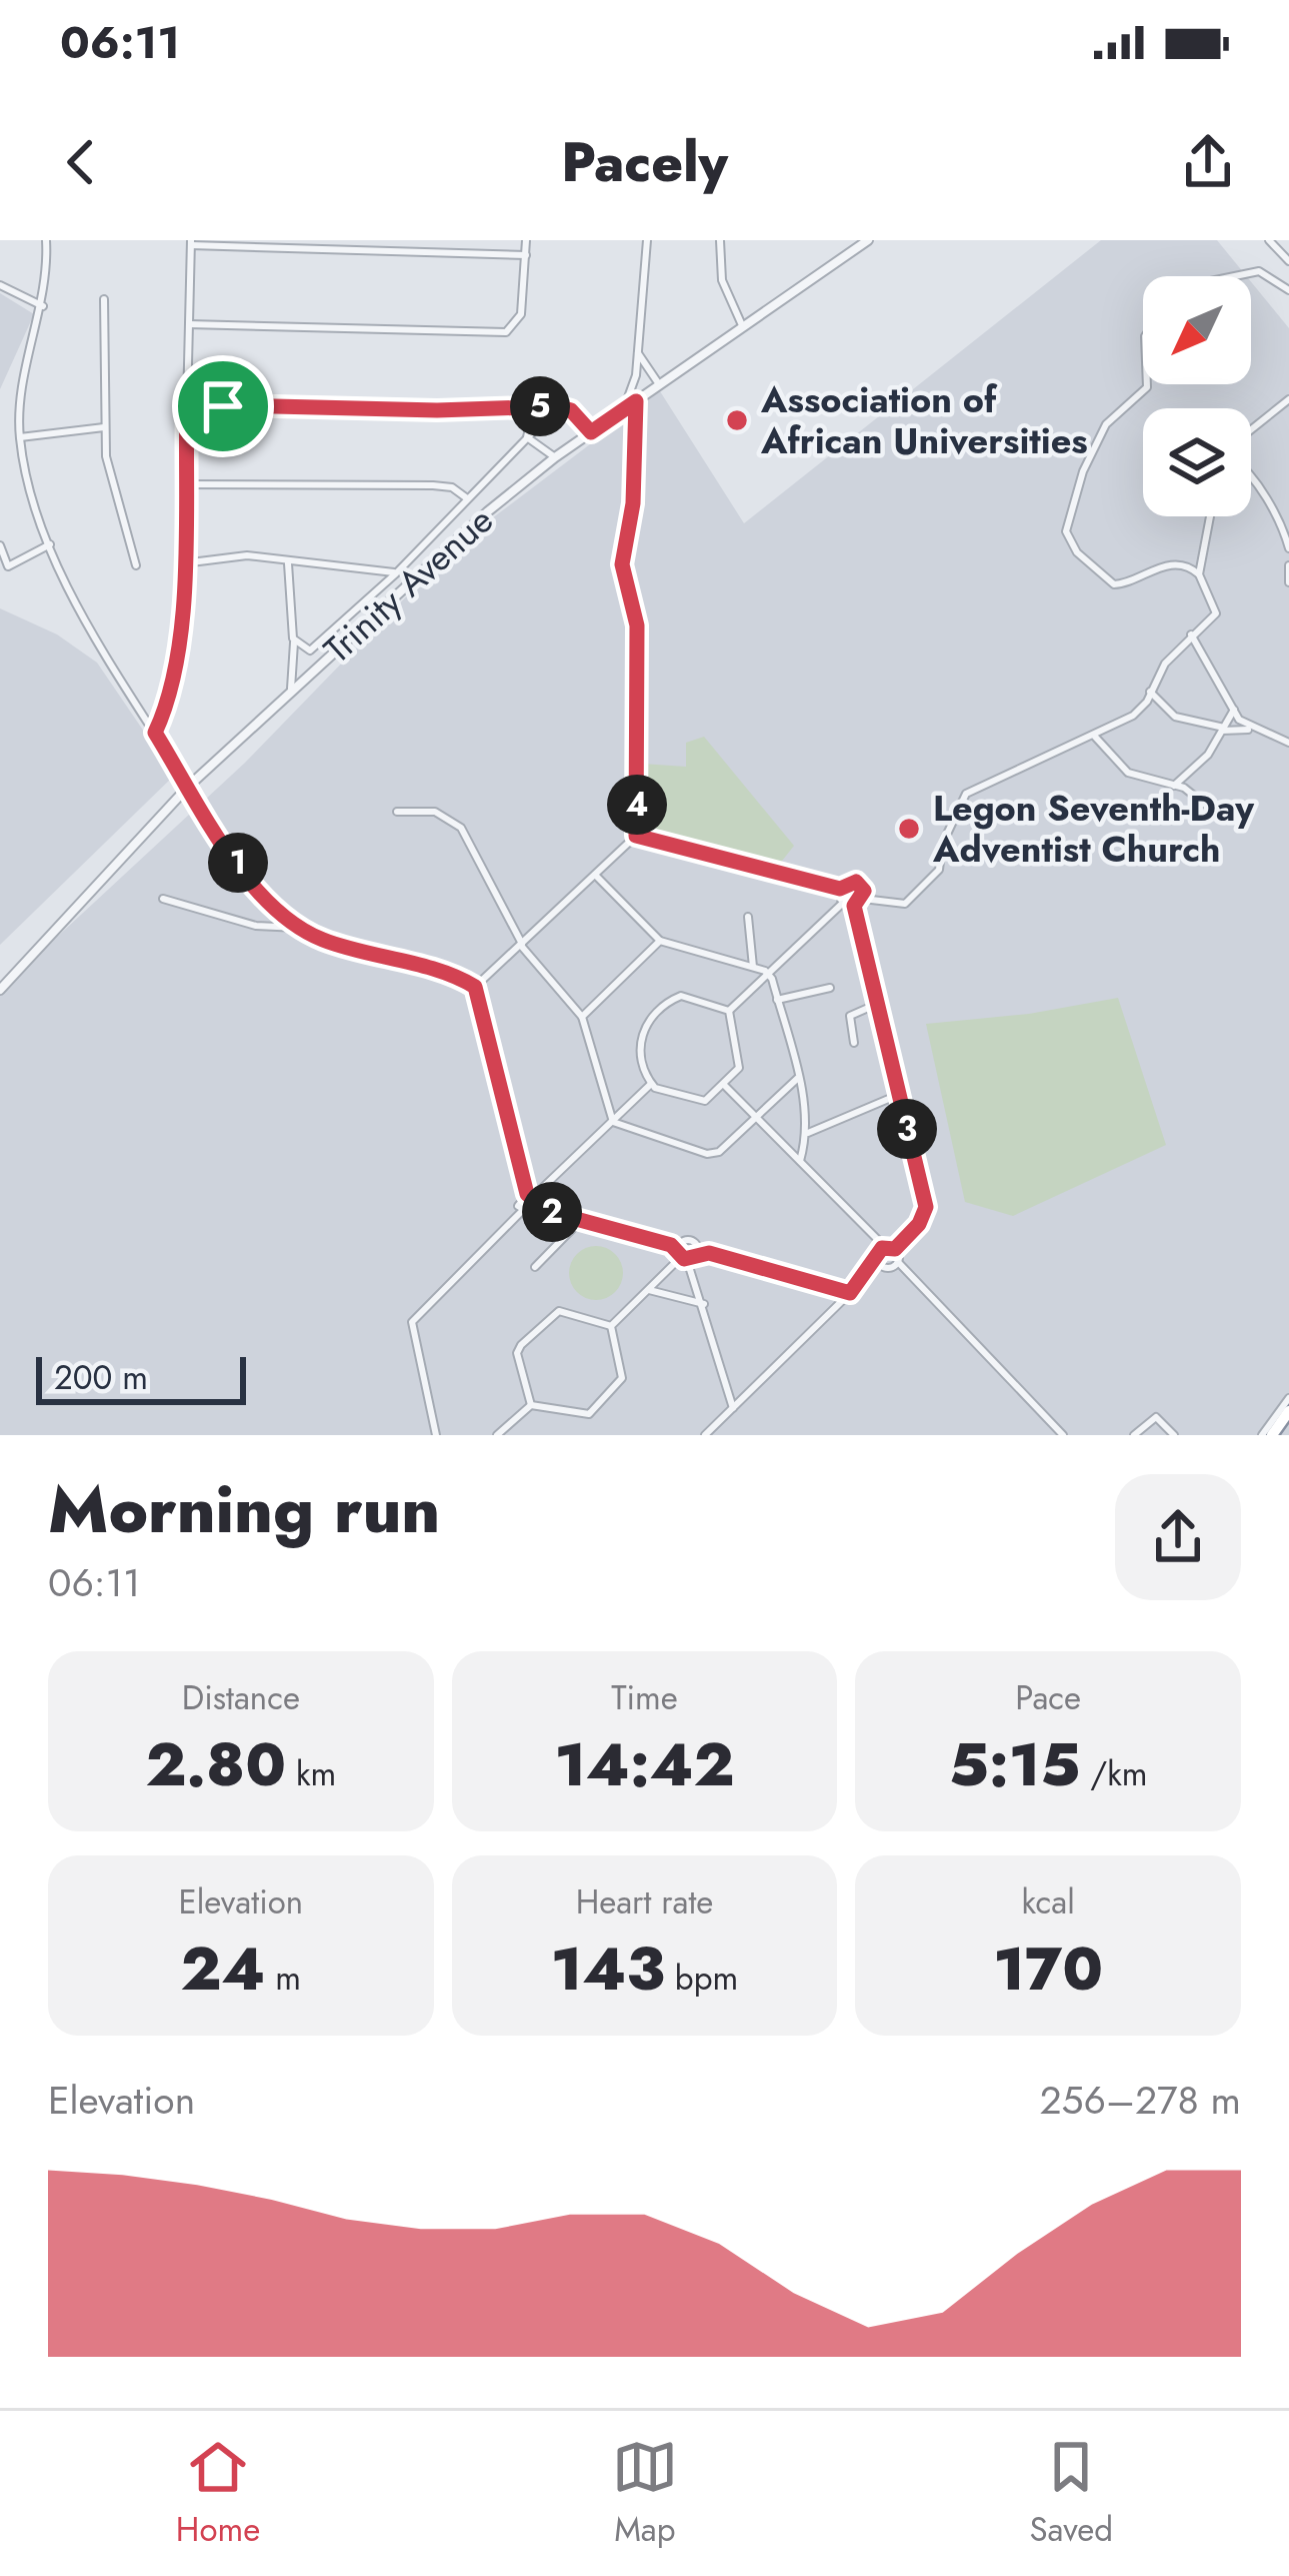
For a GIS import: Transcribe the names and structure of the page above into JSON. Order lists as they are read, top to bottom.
{
  "streets": {
    "street": ["Trinity Avenue"]
  },
  "places": ["Association of African Universities", "Legon Seventh-Day Adventist Church"],
  "scale_bar": "200 m",
  "north": "bottom left",
  "page": {
    "status": "06:11",
    "header": "Pacely",
    "pins": [
      "5",
      "4",
      "1",
      "3",
      "2"
    ],
    "scale": "200 m",
    "heading": ["Morning run", "06:11"],
    "stats": [
      ["Distance", "2.80 km"],
      ["Time", "14:42"],
      ["Pace", "5:15 /km"],
      ["Elevation", "24 m"],
      ["Heart rate", "143 bpm"],
      ["kcal", "170"]
    ],
    "chart": ["Elevation", "256–278 m"],
    "tabs": ["Home", "Map", "Saved"]
  }
}
